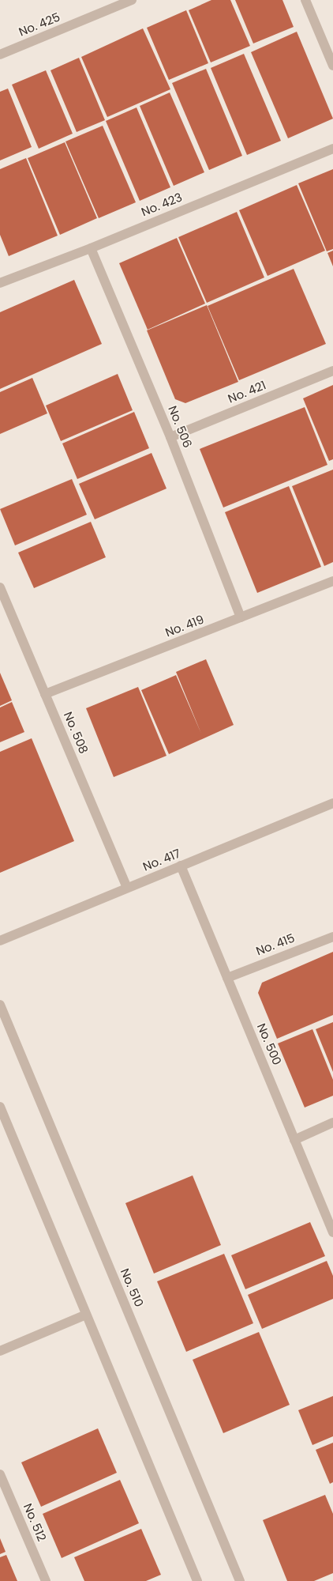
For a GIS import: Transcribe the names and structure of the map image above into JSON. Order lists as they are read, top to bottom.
{
  "streets": {
    "street": [
      "No. 425",
      "No. 423",
      "No. 421",
      "No. 506",
      "No. 419",
      "No. 508",
      "No. 417",
      "No. 415",
      "No. 500",
      "No. 510",
      "No. 512"
    ]
  },
  "crossings": [
    ["No. 423", "No. 506"],
    ["No. 421", "No. 506"],
    ["No. 506", "No. 419"],
    ["No. 419", "No. 508"],
    ["No. 508", "No. 417"],
    ["No. 417", "No. 500"],
    ["No. 415", "No. 500"]
  ]
}
